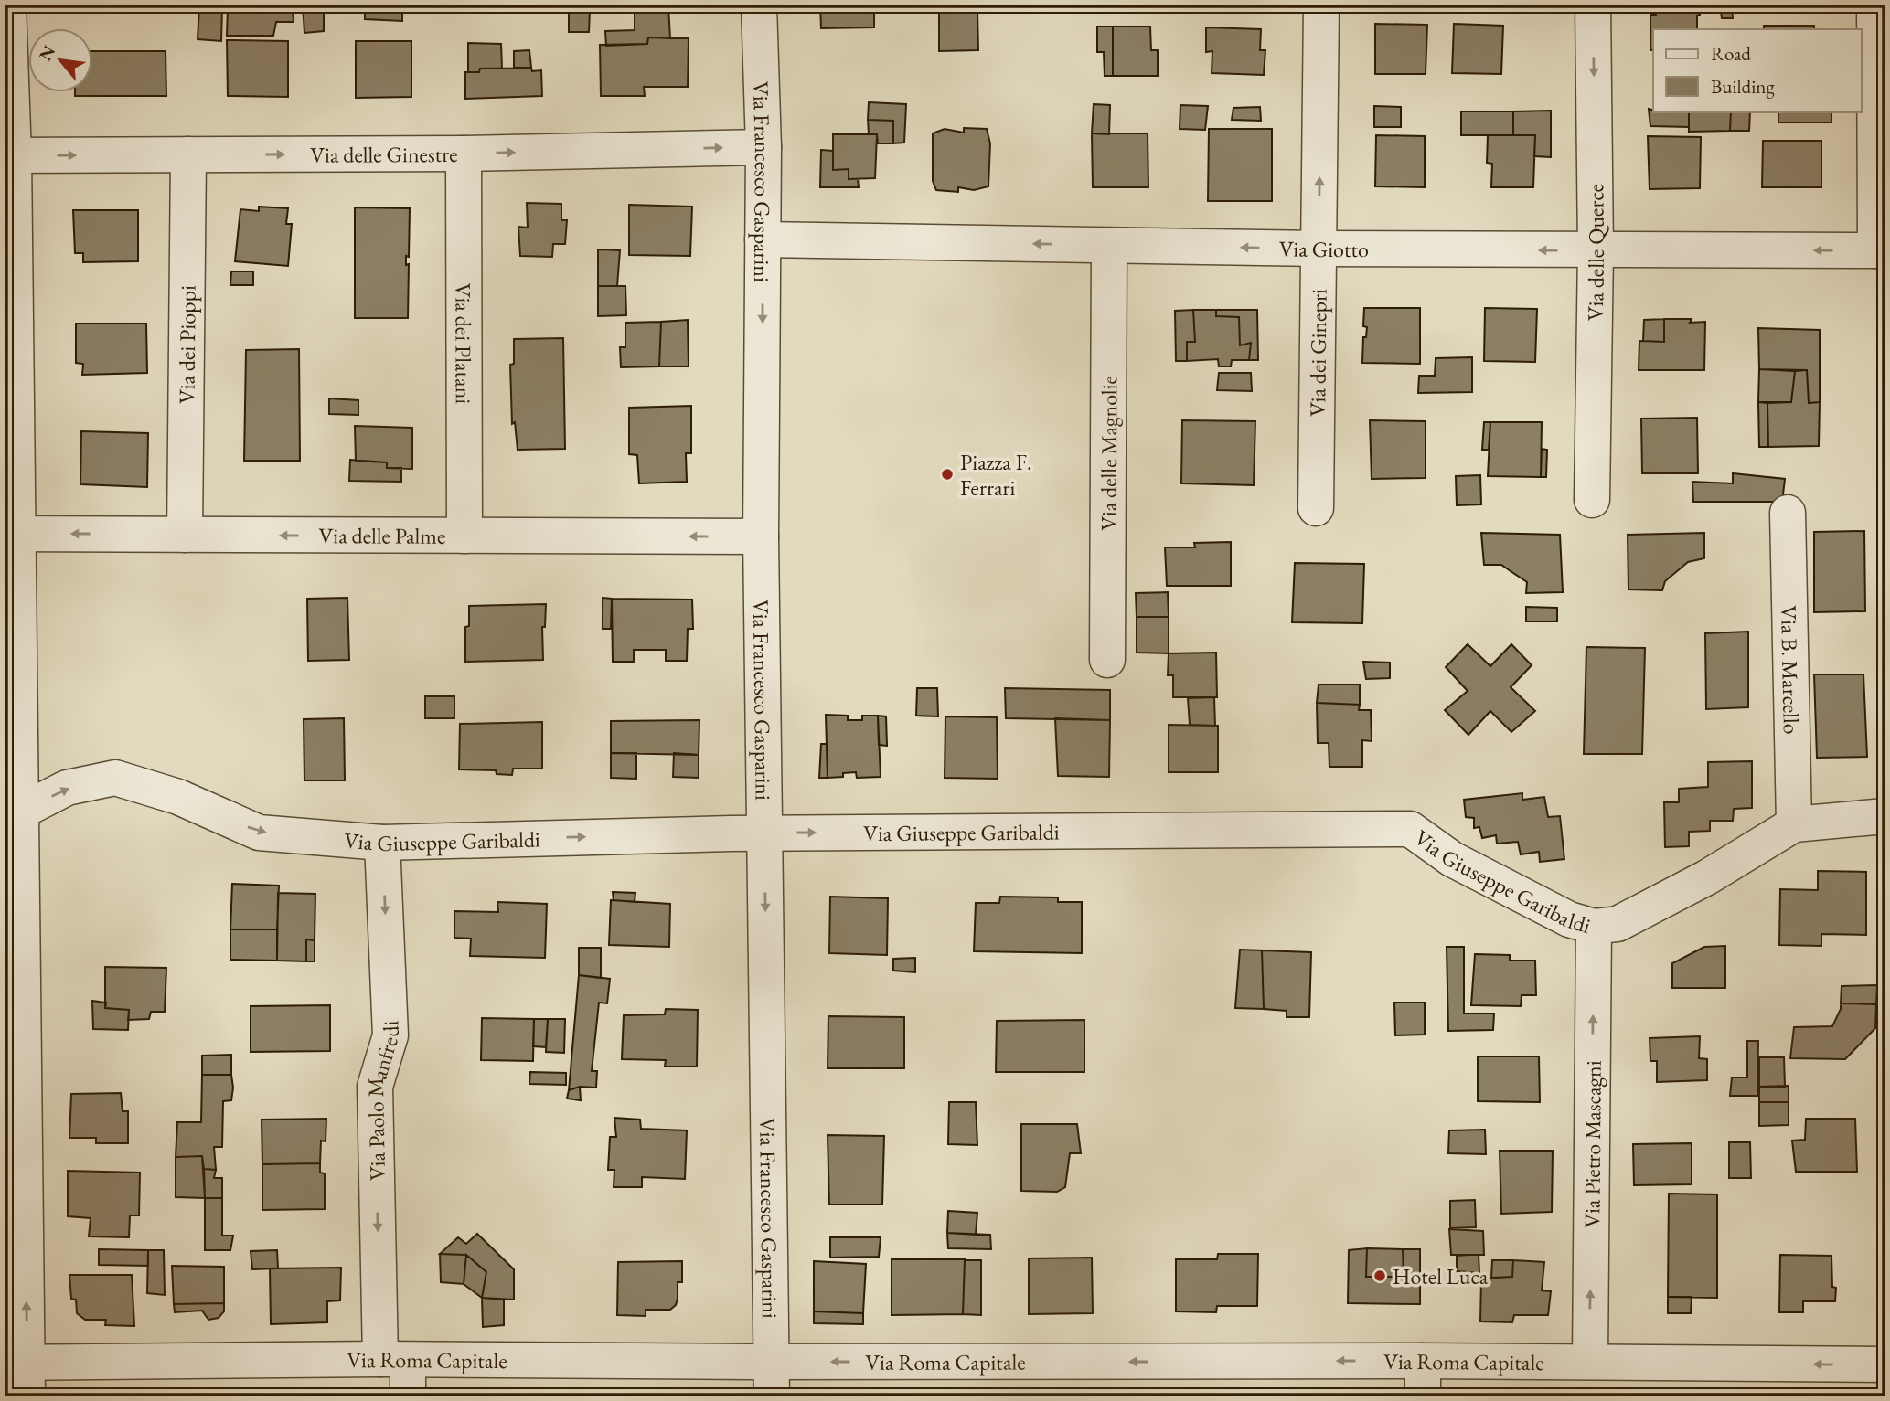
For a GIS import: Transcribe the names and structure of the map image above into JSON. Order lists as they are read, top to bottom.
{
  "streets": {
    "street": [
      "Via delle Ginestre",
      "Via Francesco Gasparini",
      "Via Giotto",
      "Via delle Querce",
      "Via dei Pioppi",
      "Via dei Platani",
      "Via dei Ginepri",
      "Via delle Magnolie",
      "Via delle Palme",
      "Via B. Marcello",
      "Via Giuseppe Garibaldi",
      "Via Paolo Manfredi",
      "Via Pietro Mascagni",
      "Via Roma Capitale"
    ]
  },
  "crossings": [
    ["Via delle Ginestre", "Via Francesco Gasparini"],
    ["Via delle Ginestre", "Via dei Pioppi"],
    ["Via delle Ginestre", "Via dei Platani"],
    ["Via Francesco Gasparini", "Via Giotto"],
    ["Via Francesco Gasparini", "Via delle Palme"],
    ["Via Francesco Gasparini", "Via Giuseppe Garibaldi"],
    ["Via Francesco Gasparini", "Via Roma Capitale"],
    ["Via Giotto", "Via delle Querce"],
    ["Via Giotto", "Via dei Ginepri"],
    ["Via Giotto", "Via delle Magnolie"],
    ["Via dei Pioppi", "Via delle Palme"],
    ["Via dei Platani", "Via delle Palme"],
    ["Via B. Marcello", "Via Giuseppe Garibaldi"],
    ["Via Giuseppe Garibaldi", "Via Paolo Manfredi"],
    ["Via Giuseppe Garibaldi", "Via Pietro Mascagni"],
    ["Via Paolo Manfredi", "Via Roma Capitale"],
    ["Via Pietro Mascagni", "Via Roma Capitale"]
  ],
  "one_way": [
    "Via delle Ginestre",
    "Via Francesco Gasparini",
    "Via Giotto",
    "Via dei Ginepri",
    "Via delle Palme",
    "Via Giuseppe Garibaldi",
    "Via Paolo Manfredi",
    "Via Pietro Mascagni",
    "Via Roma Capitale"
  ],
  "places": ["Piazza F. Ferrari", "Hotel Luca"],
  "legend": ["Road", "Building"],
  "north": "top left"
}
